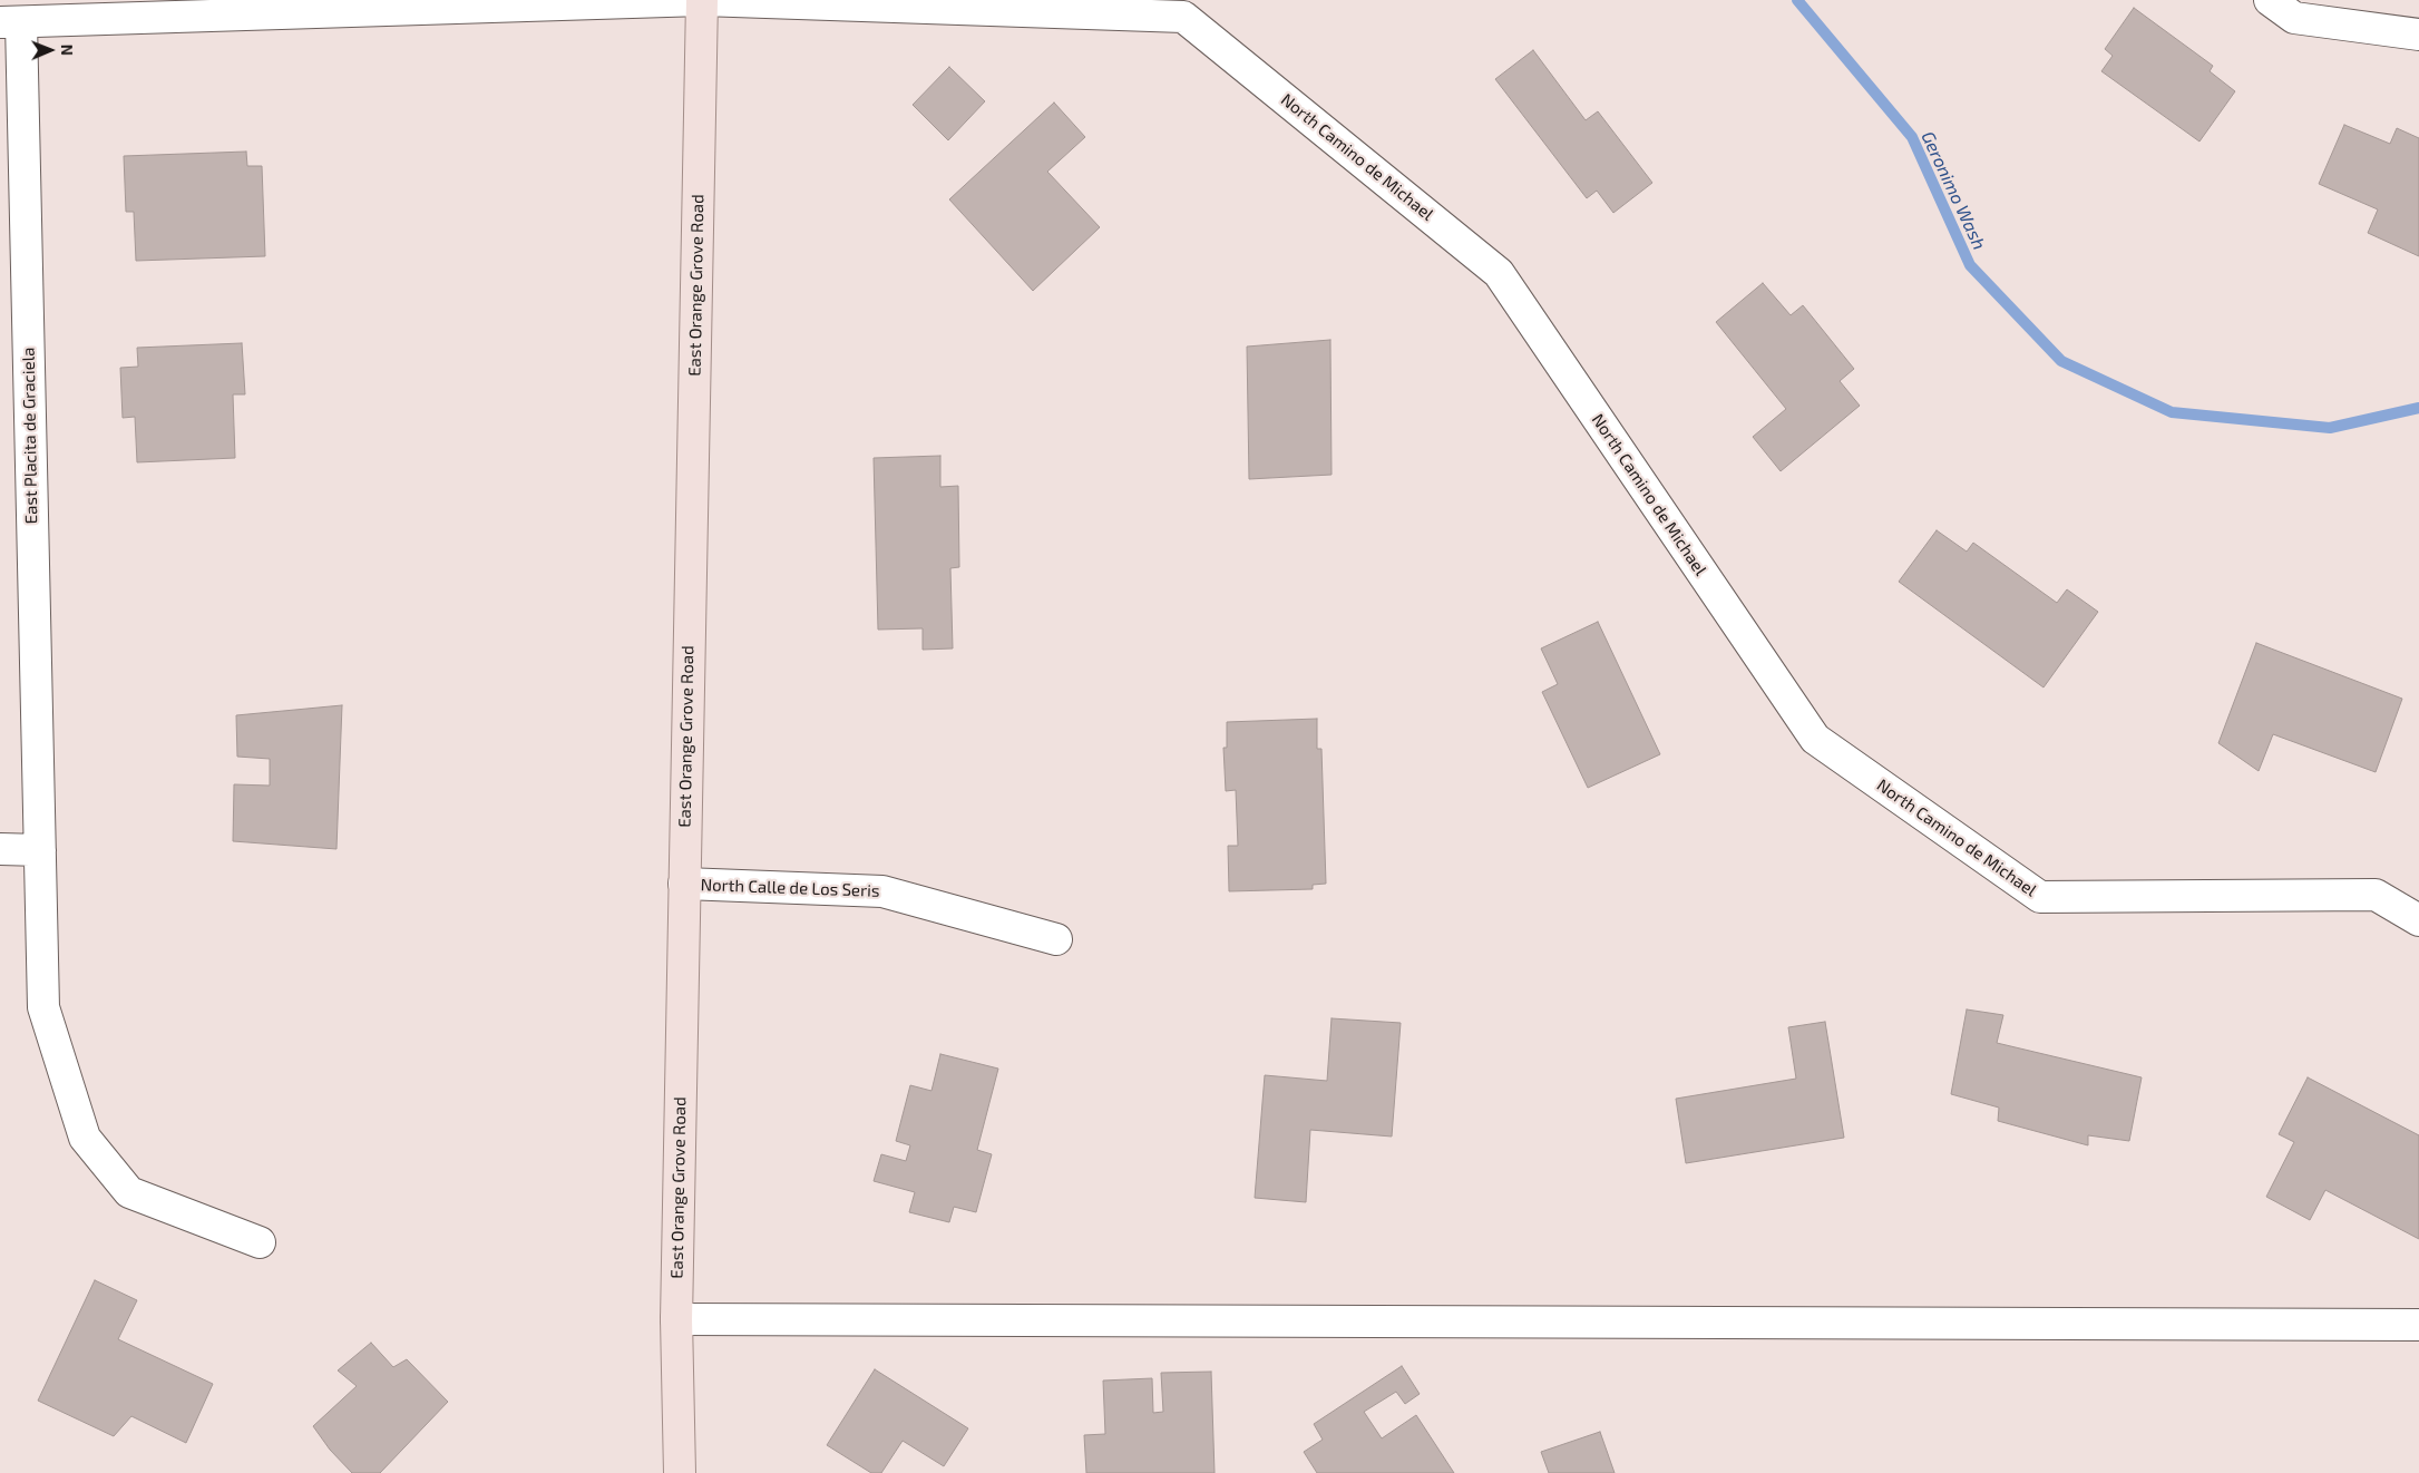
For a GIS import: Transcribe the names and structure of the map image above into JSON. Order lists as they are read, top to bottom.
{
  "streets": {
    "main road": ["East Orange Grove Road"],
    "street": ["North Camino de Michael", "East Placita de Graciela", "North Calle de Los Seris"]
  },
  "crossings": [
    ["North Camino de Michael", "East Orange Grove Road"],
    ["North Camino de Michael", "East Placita de Graciela"],
    ["East Orange Grove Road", "North Calle de Los Seris"]
  ],
  "water": ["Geronimo Wash"],
  "north": "right"
}
